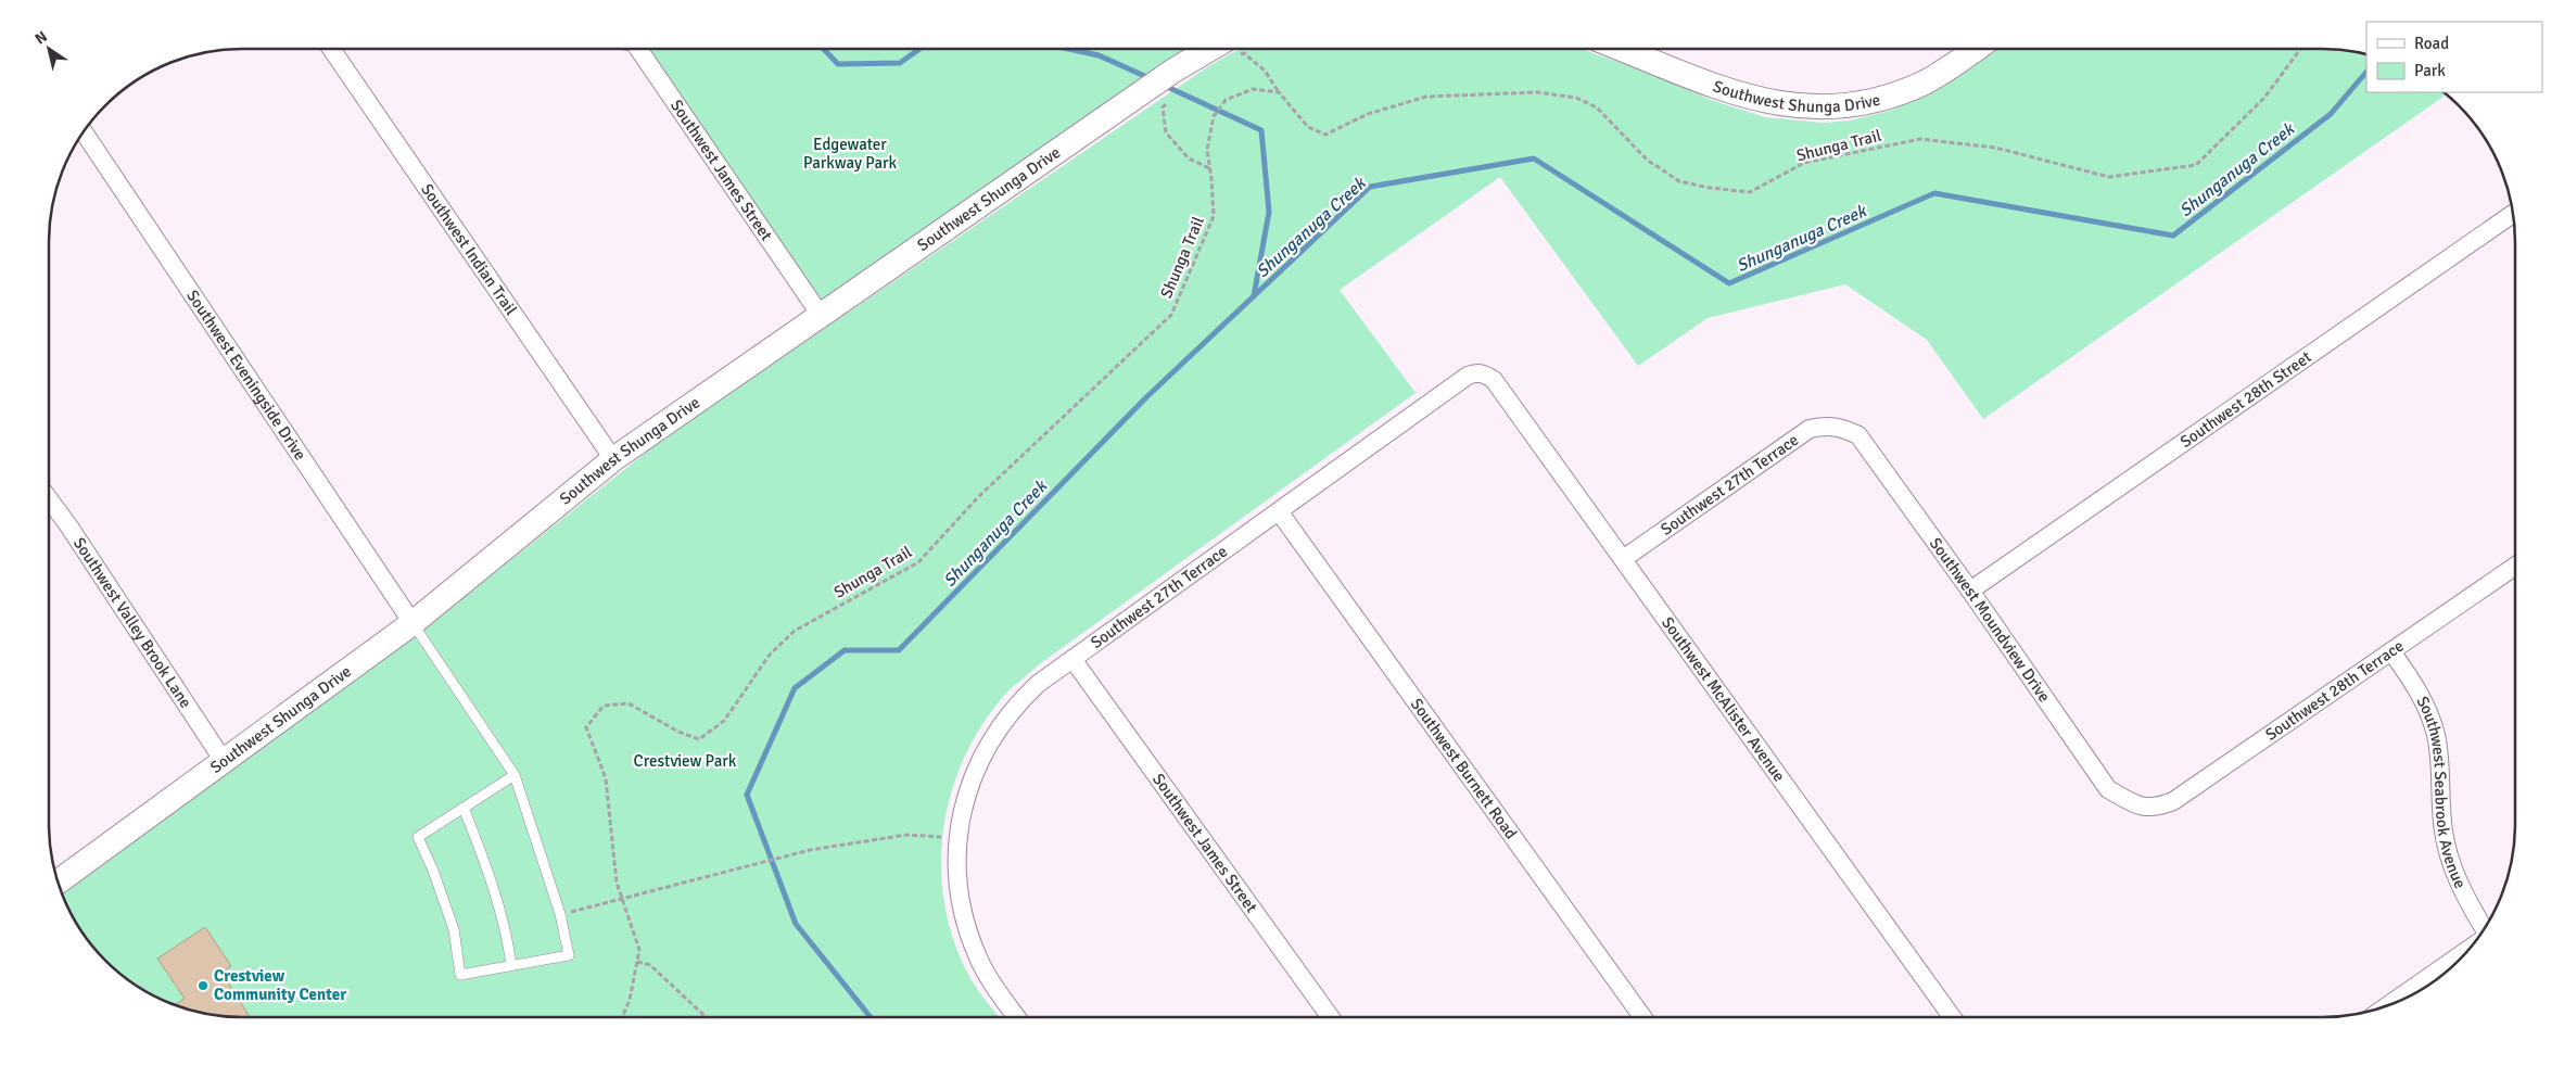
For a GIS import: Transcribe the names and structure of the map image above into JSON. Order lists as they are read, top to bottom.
{
  "streets": {
    "street": [
      "Southwest Shunga Drive",
      "Southwest James Street",
      "Southwest Indian Trail",
      "Southwest Eveningside Drive",
      "Southwest 28th Street",
      "Southwest 27th Terrace",
      "Southwest Moundview Drive",
      "Southwest Valley Brook Lane",
      "Southwest 28th Terrace",
      "Southwest McAlister Avenue",
      "Southwest Burnett Road",
      "Southwest Seabrook Avenue"
    ],
    "path": ["Shunga Trail"]
  },
  "crossings": [
    ["Southwest Shunga Drive", "Southwest James Street"],
    ["Southwest Shunga Drive", "Southwest Indian Trail"],
    ["Southwest Shunga Drive", "Southwest Eveningside Drive"],
    ["Southwest Shunga Drive", "Southwest Valley Brook Lane"],
    ["Southwest James Street", "Southwest 27th Terrace"],
    ["Southwest 28th Street", "Southwest Moundview Drive"],
    ["Southwest 27th Terrace", "Southwest Moundview Drive"],
    ["Southwest 27th Terrace", "Southwest McAlister Avenue"],
    ["Southwest 27th Terrace", "Southwest Burnett Road"],
    ["Southwest Moundview Drive", "Southwest 28th Terrace"],
    ["Southwest 28th Terrace", "Southwest Seabrook Avenue"]
  ],
  "water": ["Shunganuga Creek"],
  "parks": ["Edgewater Parkway Park", "Crestview Park"],
  "places": ["Crestview Community Center"],
  "legend": ["Road", "Park"],
  "north": "top left"
}
